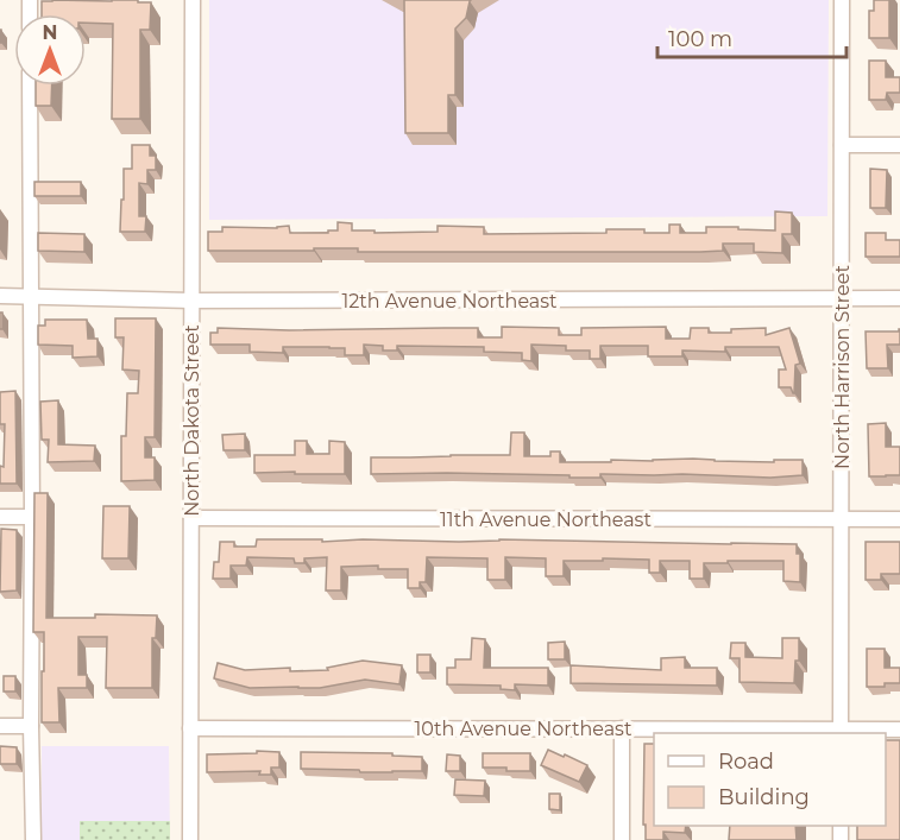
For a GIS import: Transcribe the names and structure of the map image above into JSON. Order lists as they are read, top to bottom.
{
  "streets": {
    "street": [
      "12th Avenue Northeast",
      "North Harrison Street",
      "North Dakota Street",
      "11th Avenue Northeast",
      "10th Avenue Northeast"
    ]
  },
  "crossings": [
    ["12th Avenue Northeast", "North Harrison Street"],
    ["12th Avenue Northeast", "North Dakota Street"],
    ["North Harrison Street", "11th Avenue Northeast"],
    ["North Harrison Street", "10th Avenue Northeast"],
    ["North Dakota Street", "11th Avenue Northeast"],
    ["North Dakota Street", "10th Avenue Northeast"]
  ],
  "legend": ["Road", "Building"],
  "scale_bar": "100 m",
  "north": "top"
}
